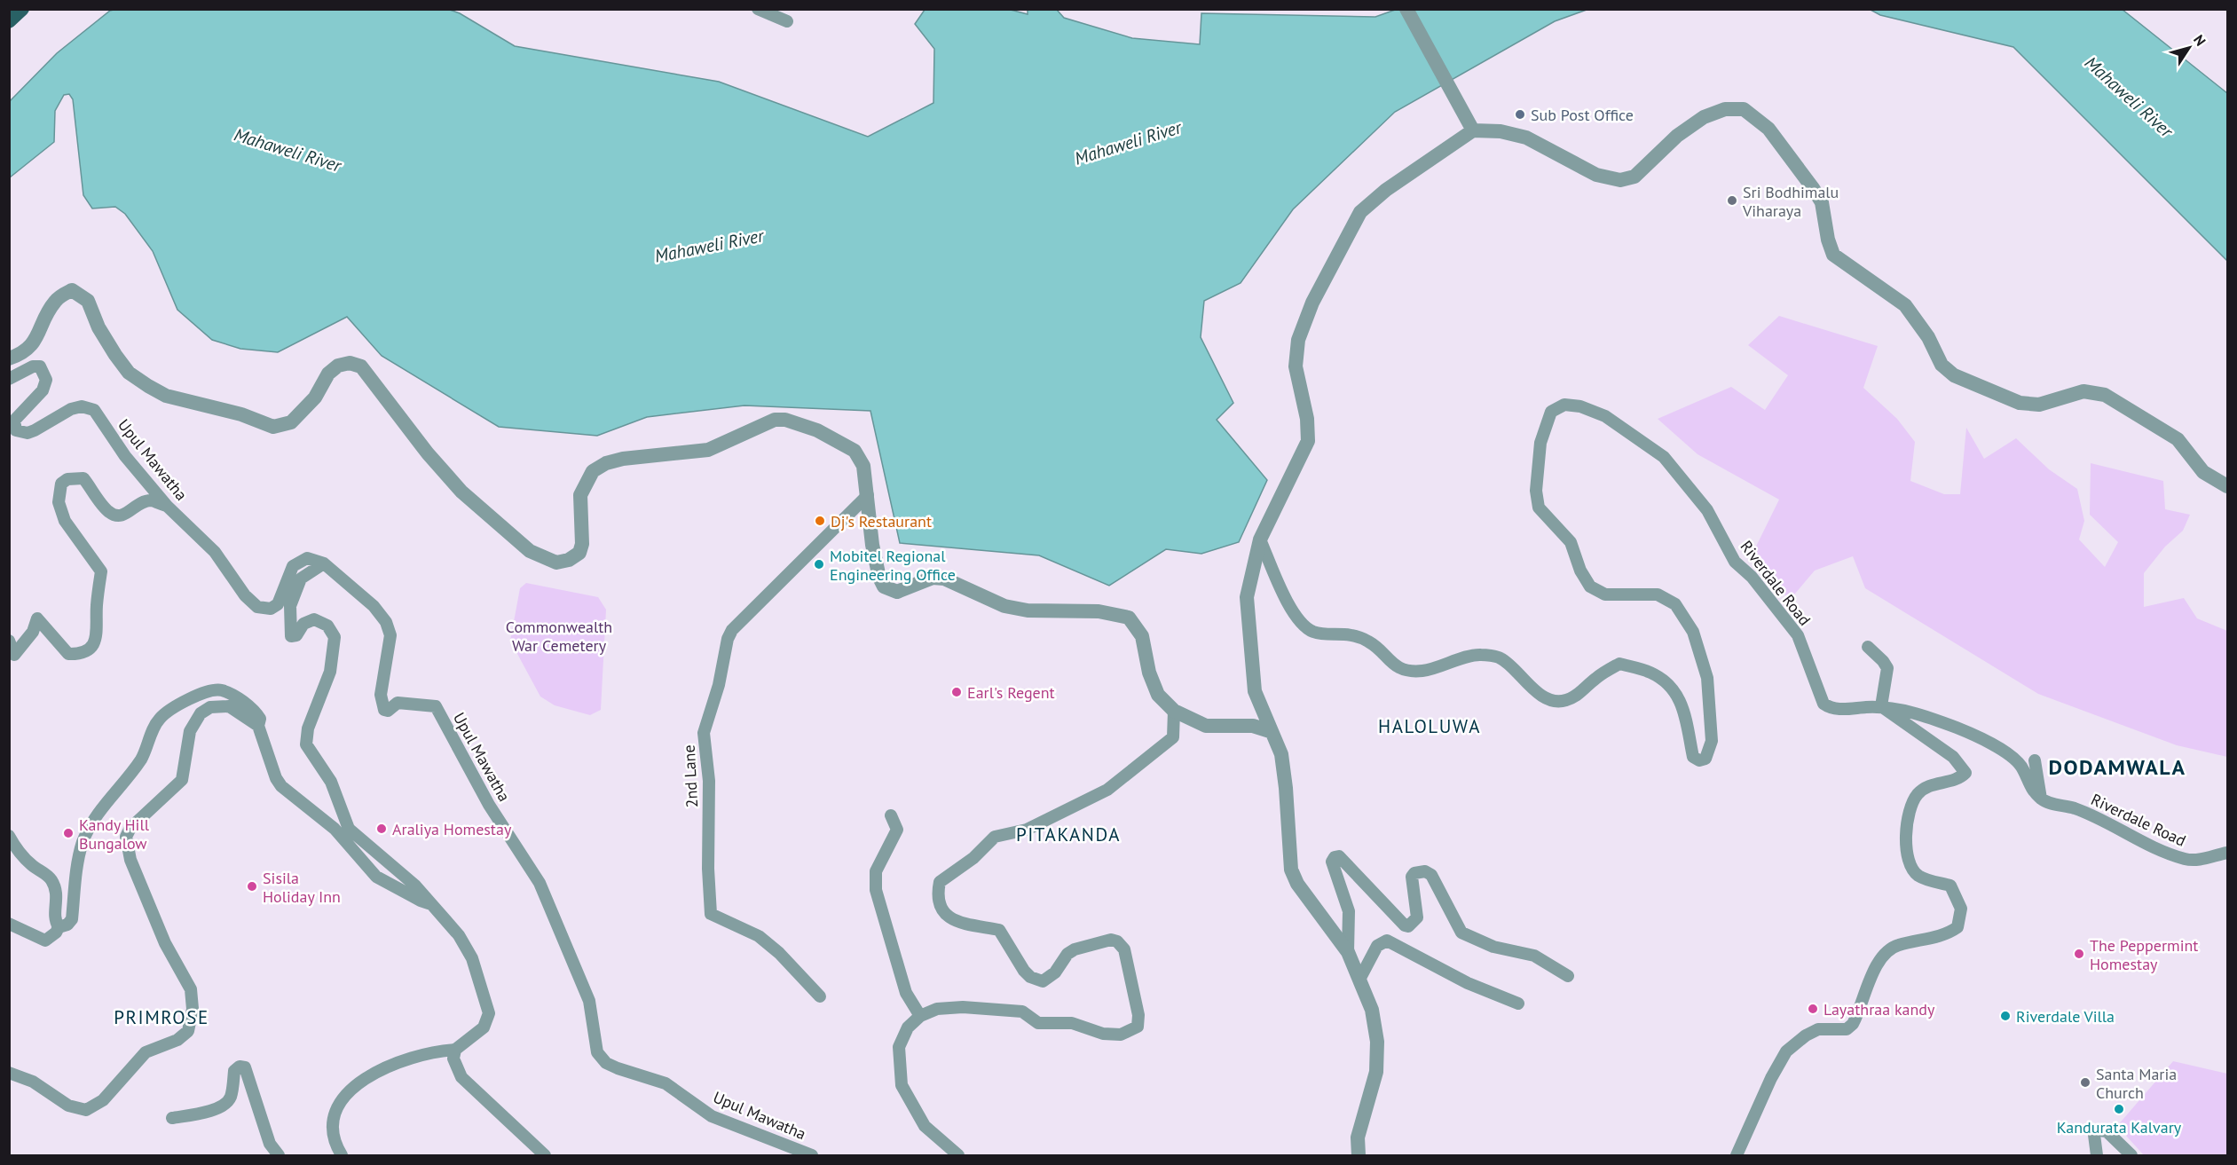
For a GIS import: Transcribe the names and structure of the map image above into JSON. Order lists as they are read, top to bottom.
{
  "streets": {
    "street": ["Upul Mawatha", "Riverdale Road", "2nd Lane"]
  },
  "districts": [
    "HALOLUWA",
    "DODAMWALA",
    "PITAKANDA",
    "PRIMROSE"
  ],
  "water": ["Mahaweli River"],
  "parks": ["Commonwealth War Cemetery"],
  "places": [
    "Sub Post Office",
    "Sri Bodhimalu Viharaya",
    "Dj's Restaurant",
    "Mobitel Regional Engineering Office",
    "Earl's Regent",
    "Araliya Homestay",
    "Kandy Hill Bungalow",
    "Sisila Holiday Inn",
    "The Peppermint Homestay",
    "Layathraa kandy",
    "Riverdale Villa",
    "Santa Maria Church",
    "Kandurata Kalvary"
  ],
  "north": "top right"
}
